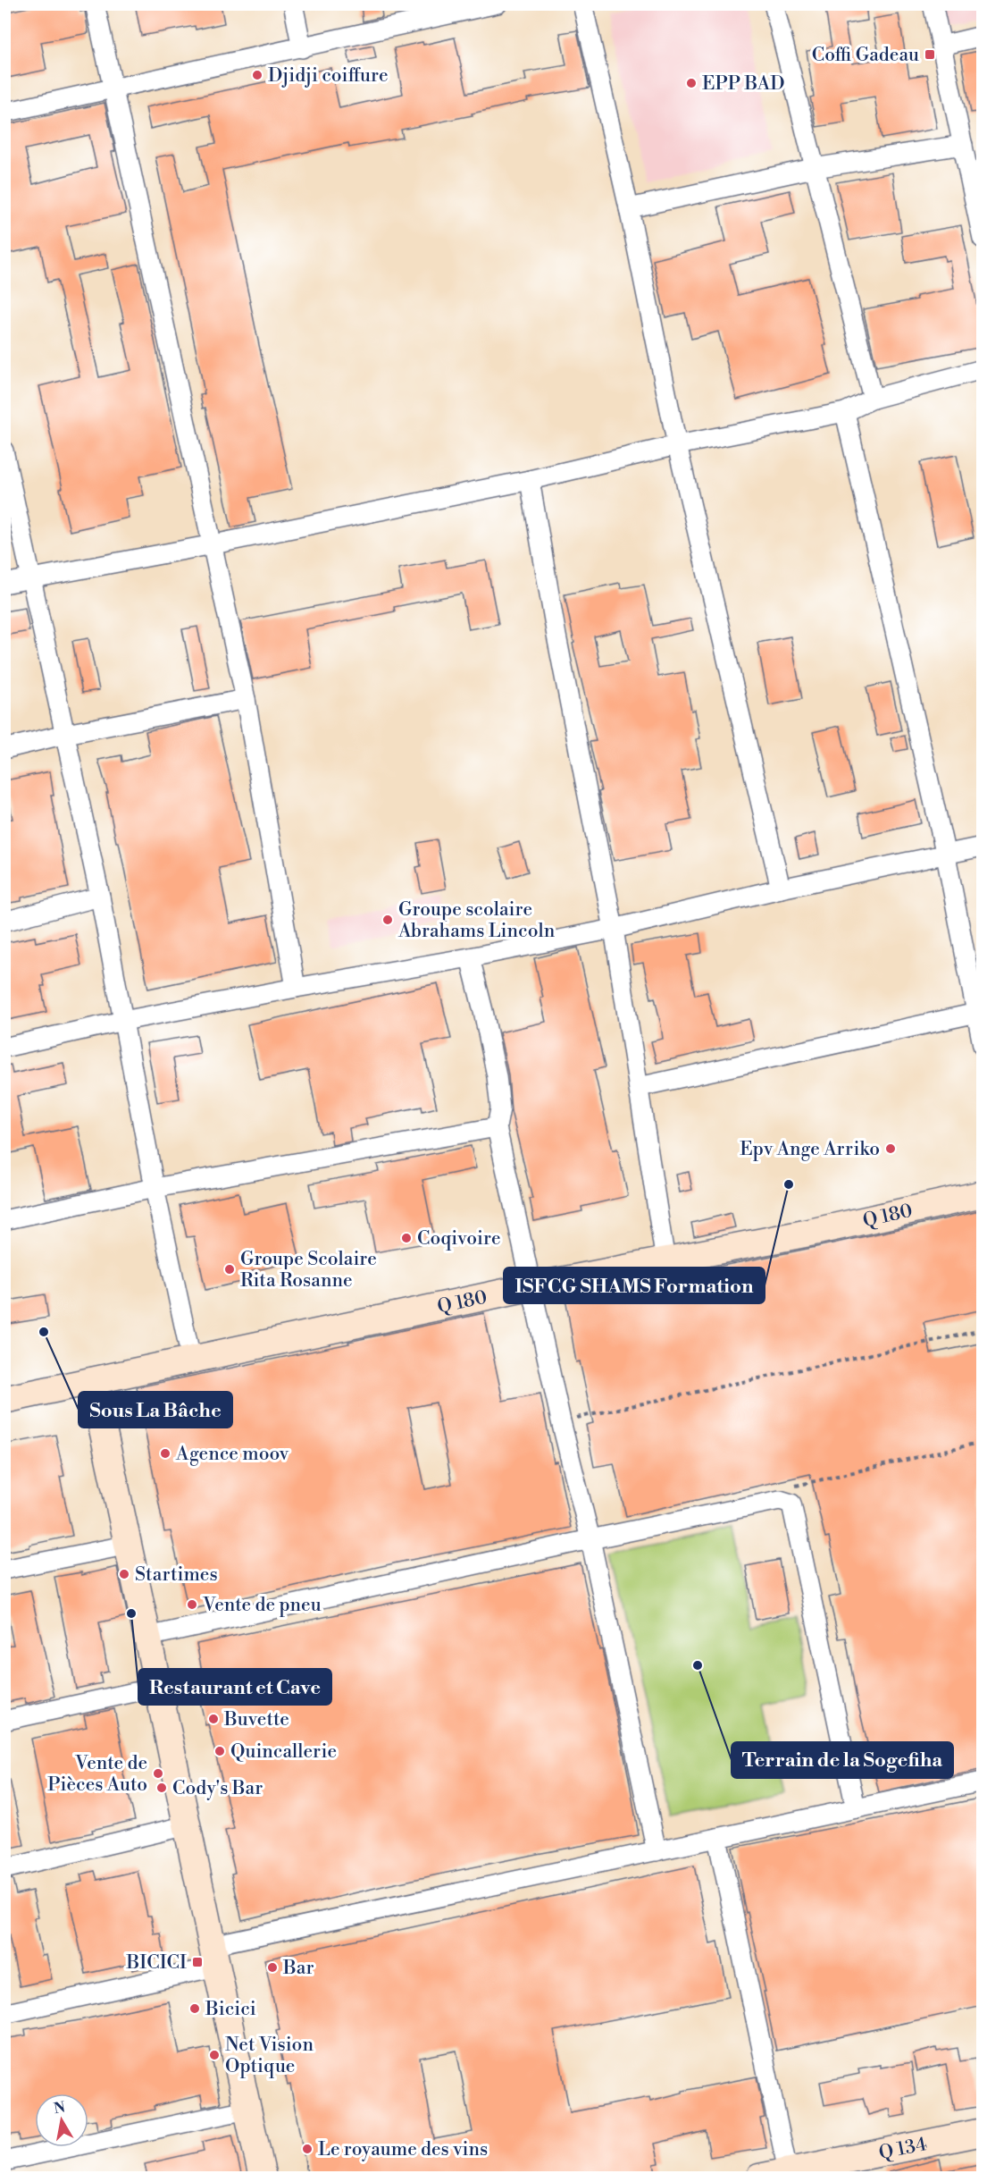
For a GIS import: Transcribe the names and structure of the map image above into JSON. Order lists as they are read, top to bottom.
{
  "streets": {
    "street": ["Q 180", "Q 134"]
  },
  "places": {
    "transit": ["Coffi Gadeau", "BICICI"],
    "other": [
      "Djidji coiffure",
      "EPP BAD",
      "Groupe scolaire Abrahams Lincoln",
      "Epv Ange Arriko",
      "ISFCG SHAMS Formation",
      "Coqivoire",
      "Groupe Scolaire Rita Rosanne",
      "Sous La Bâche",
      "Agence moov",
      "Startimes",
      "Vente de pneu",
      "Restaurant et Cave",
      "Terrain de la Sogefiha",
      "Buvette",
      "Quincallerie",
      "Vente de Pièces Auto",
      "Cody's Bar",
      "Bar",
      "Bicici",
      "Net Vision Optique",
      "Le royaume des vins"
    ]
  },
  "north": "top"
}
